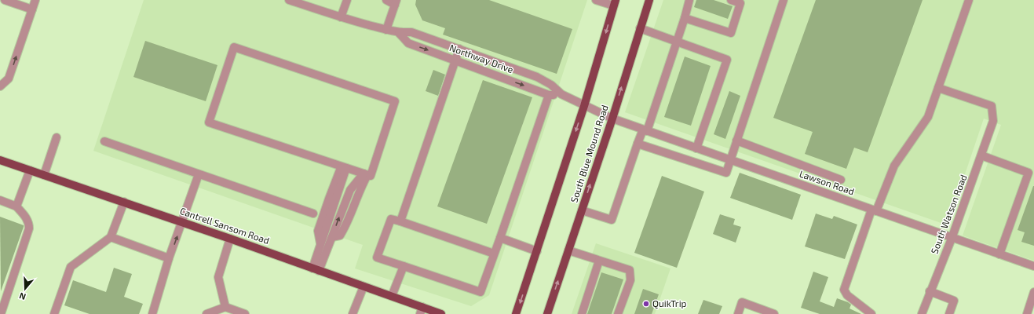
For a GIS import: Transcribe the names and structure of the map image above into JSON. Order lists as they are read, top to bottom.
{
  "streets": {
    "main road": ["South Blue Mound Road", "Cantrell Sansom Road"],
    "street": ["Northway Drive", "Lawson Road", "South Watson Road"]
  },
  "crossings": [
    ["Northway Drive", "South Blue Mound Road"],
    ["Northway Drive", "Lawson Road"],
    ["South Blue Mound Road", "Lawson Road"],
    ["Lawson Road", "South Watson Road"]
  ],
  "places": ["QuikTrip"],
  "north": "bottom"
}
